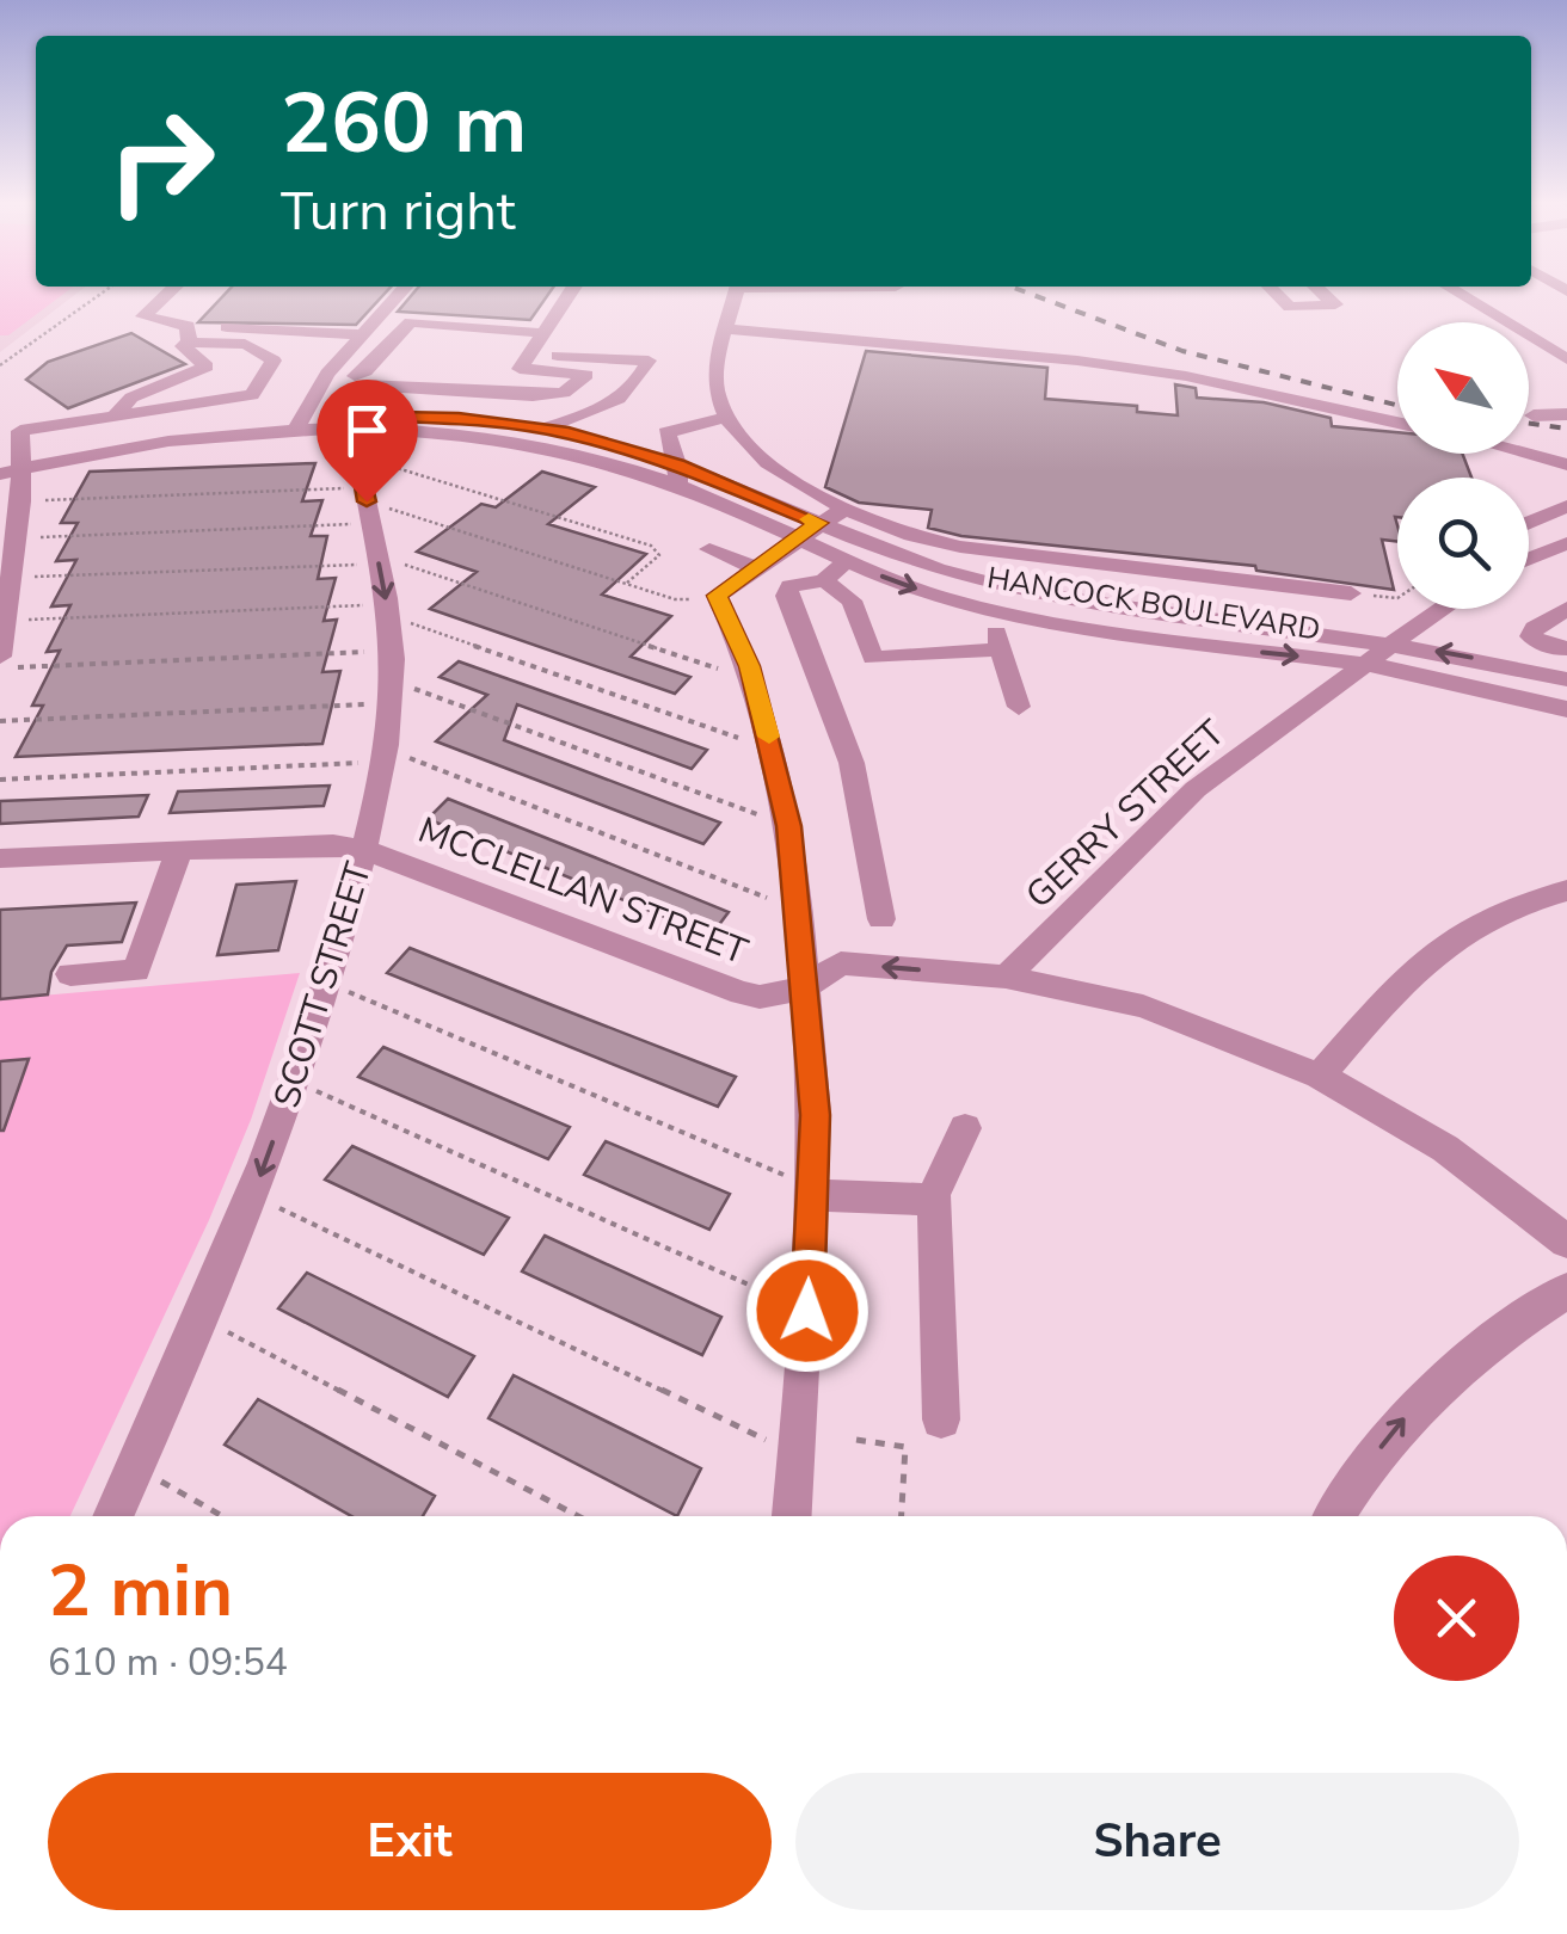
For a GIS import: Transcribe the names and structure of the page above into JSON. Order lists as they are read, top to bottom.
{
  "streets": {
    "street": [
      "HANCOCK BOULEVARD",
      "GERRY STREET",
      "MCCLELLAN STREET",
      "SCOTT STREET"
    ]
  },
  "crossings": [
    ["HANCOCK BOULEVARD", "GERRY STREET"],
    ["GERRY STREET", "MCCLELLAN STREET"],
    ["MCCLELLAN STREET", "SCOTT STREET"]
  ],
  "north": "top left",
  "page": {
    "turn": ["260 m", "Turn right"],
    "heading": ["2 min", "610 m · 09:54"],
    "buttons": ["Exit", "Share"]
  }
}
